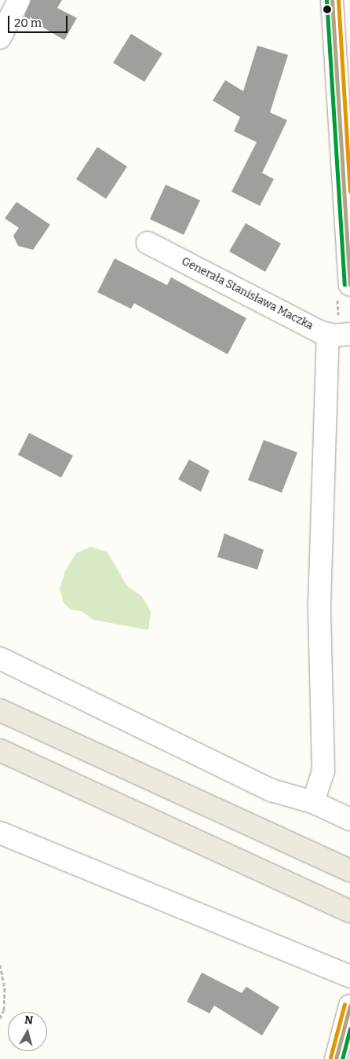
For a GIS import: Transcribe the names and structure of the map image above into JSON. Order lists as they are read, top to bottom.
{
  "streets": {
    "street": ["Generała Stanisława Maczka"]
  },
  "scale_bar": "20 m",
  "north": "top"
}
